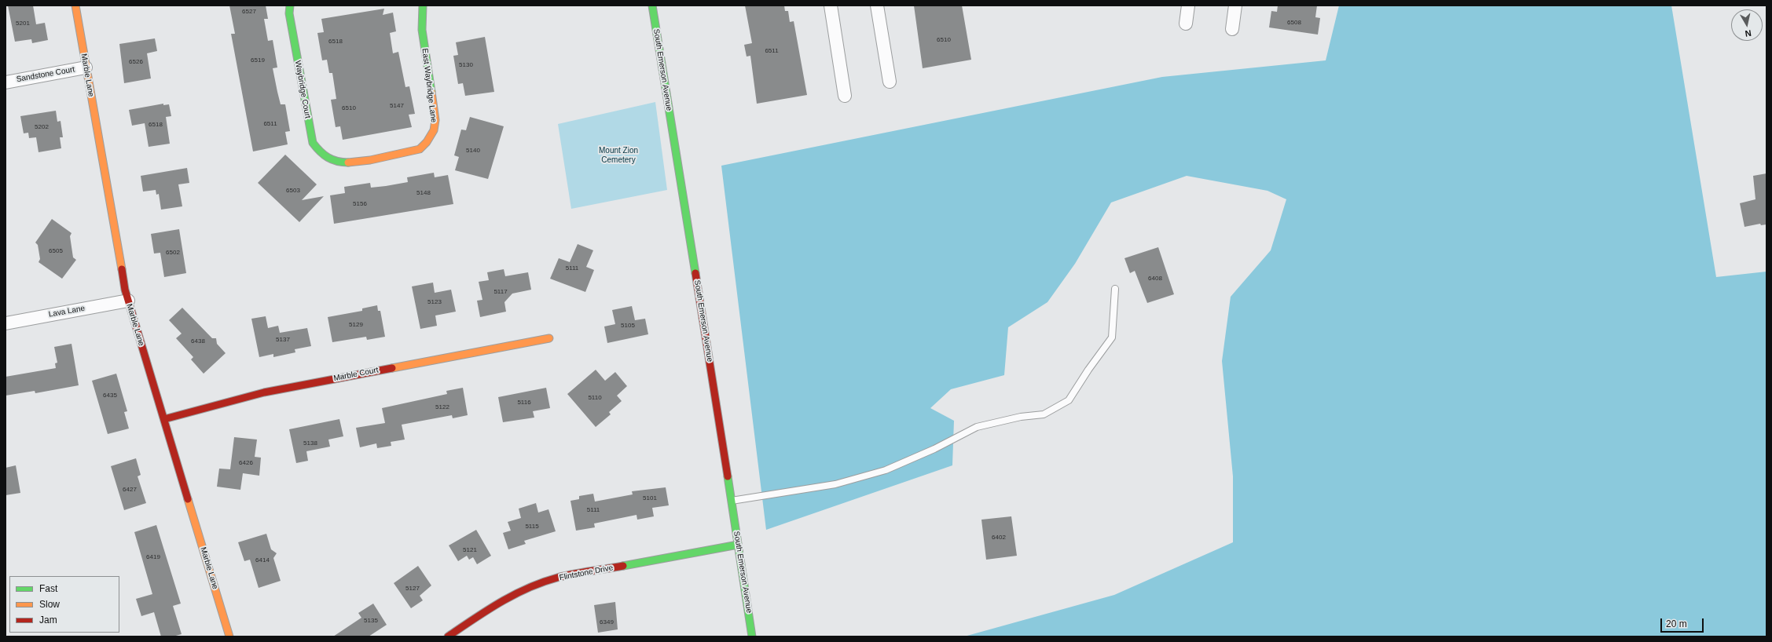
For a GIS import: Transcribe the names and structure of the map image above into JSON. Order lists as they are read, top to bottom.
{
  "streets": {
    "street": [
      "South Emerson Avenue",
      "Sandstone Court",
      "Marble Lane",
      "East Waybridge Lane",
      "Waybridge Court",
      "Lava Lane",
      "Marble Court",
      "Flintstone Drive"
    ]
  },
  "crossings": [
    ["South Emerson Avenue", "Flintstone Drive"],
    ["Sandstone Court", "Marble Lane"],
    ["Marble Lane", "Lava Lane"],
    ["Marble Lane", "Marble Court"],
    ["East Waybridge Lane", "Waybridge Court"]
  ],
  "parks": ["Mount Zion Cemetery"],
  "house_numbers": [
    "6527",
    "6508",
    "5201",
    "6510",
    "6518",
    "6511",
    "6519",
    "6526",
    "5130",
    "5147",
    "6510",
    "6511",
    "6518",
    "5202",
    "5140",
    "6503",
    "5148",
    "5156",
    "6505",
    "6502",
    "5111",
    "6408",
    "5117",
    "5123",
    "5129",
    "5105",
    "5137",
    "6438",
    "6435",
    "5110",
    "5116",
    "5122",
    "5138",
    "6426",
    "6427",
    "5101",
    "5111",
    "5115",
    "6402",
    "5121",
    "6419",
    "6414",
    "5127",
    "5135",
    "6349"
  ],
  "legend": ["Fast", "Slow", "Jam"],
  "scale_bar": "20 m",
  "north": "bottom"
}
